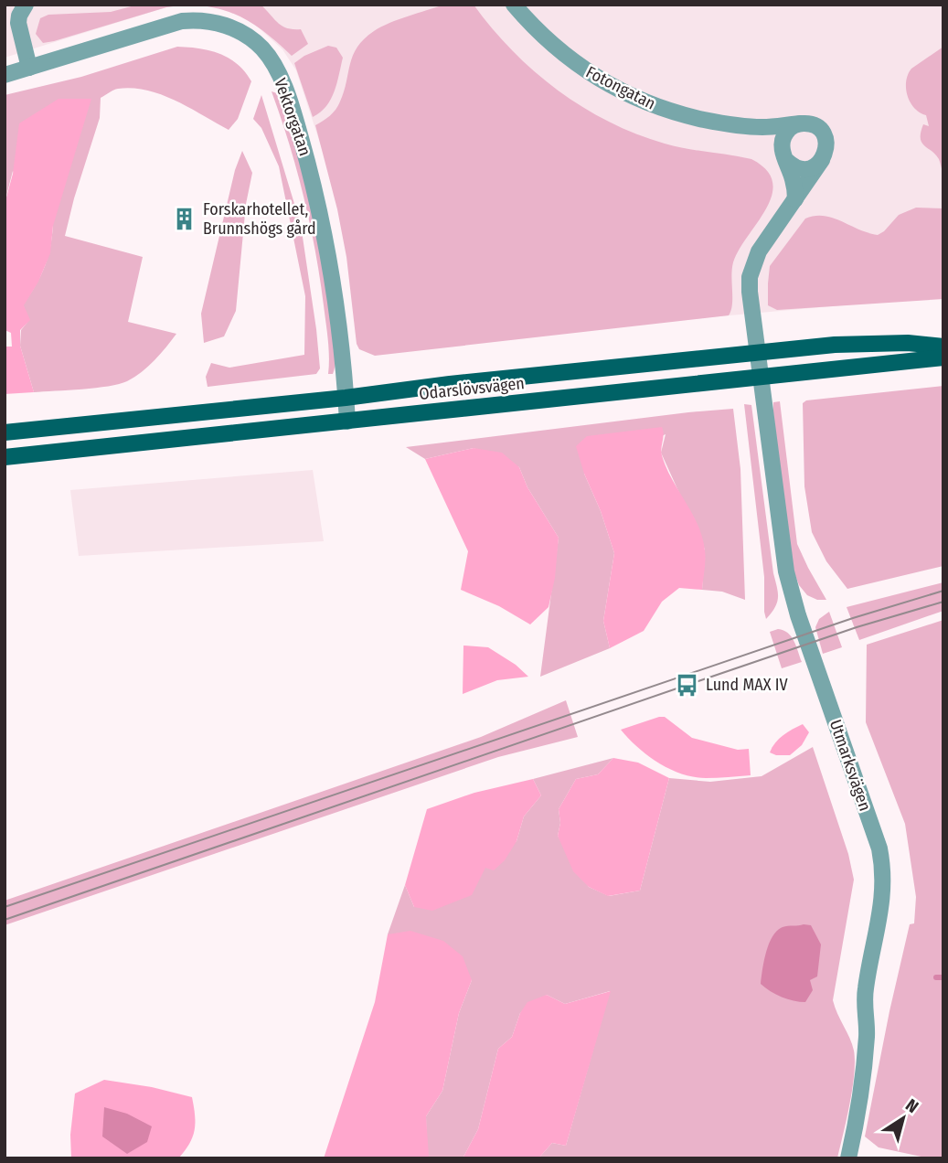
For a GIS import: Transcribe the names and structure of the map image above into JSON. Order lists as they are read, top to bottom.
{
  "streets": {
    "main road": ["Odarslövsvägen"],
    "street": ["Fotongatan", "Vektorgatan", "Utmarksvägen"]
  },
  "crossings": [
    ["Vektorgatan", "Odarslövsvägen"],
    ["Odarslövsvägen", "Utmarksvägen"]
  ],
  "places": {
    "building": ["Forskarhotellet, Brunnshögs gård"],
    "bus stop": ["Lund MAX IV"]
  },
  "north": "top right"
}
